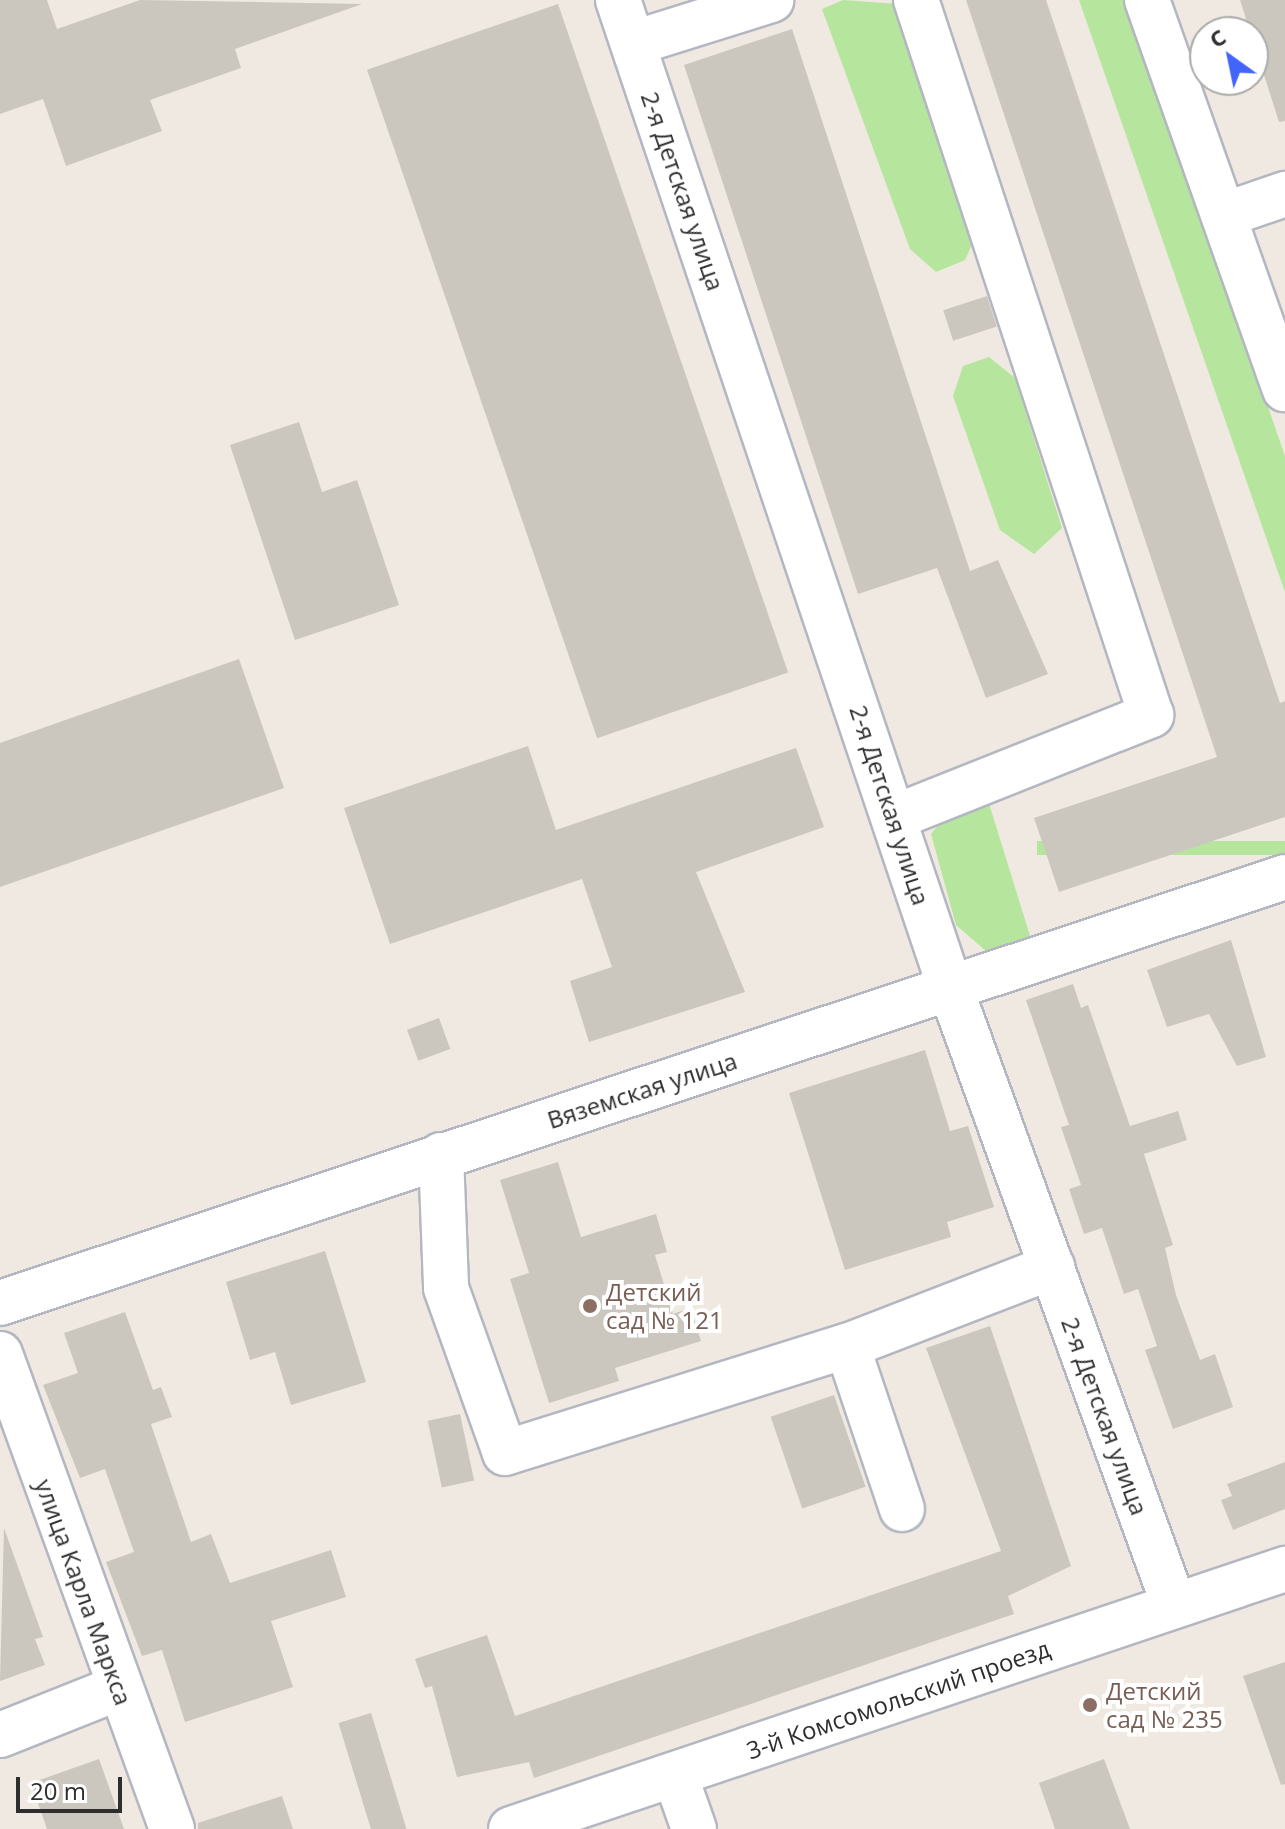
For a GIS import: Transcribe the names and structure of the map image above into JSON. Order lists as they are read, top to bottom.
{
  "streets": {
    "street": [
      "2-я Детская улица",
      "Вяземская улица",
      "улица Карла Маркса",
      "3-й Комсомольский проезд"
    ]
  },
  "crossings": [
    ["2-я Детская улица", "Вяземская улица"],
    ["2-я Детская улица", "3-й Комсомольский проезд"]
  ],
  "places": ["Детский сад № 121", "Детский сад № 235"],
  "scale_bar": "20 m",
  "north": "top left"
}
